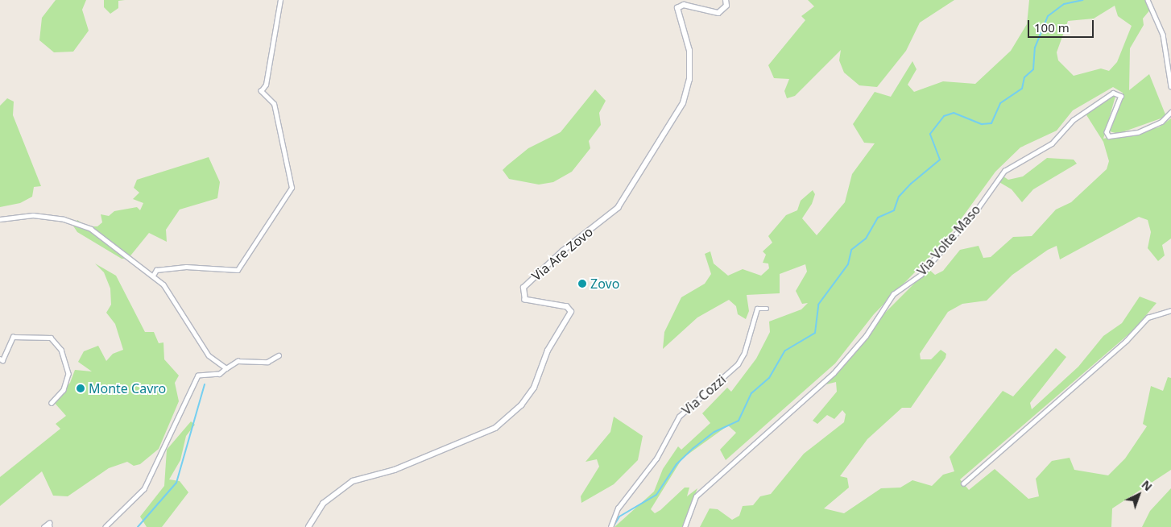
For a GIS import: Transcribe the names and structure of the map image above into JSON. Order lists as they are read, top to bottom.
{
  "streets": {
    "street": ["Via Volte Maso", "Via Are Zovo", "Via Cozzi"]
  },
  "places": ["Zovo", "Monte Cavro"],
  "scale_bar": "100 m",
  "north": "top right"
}
